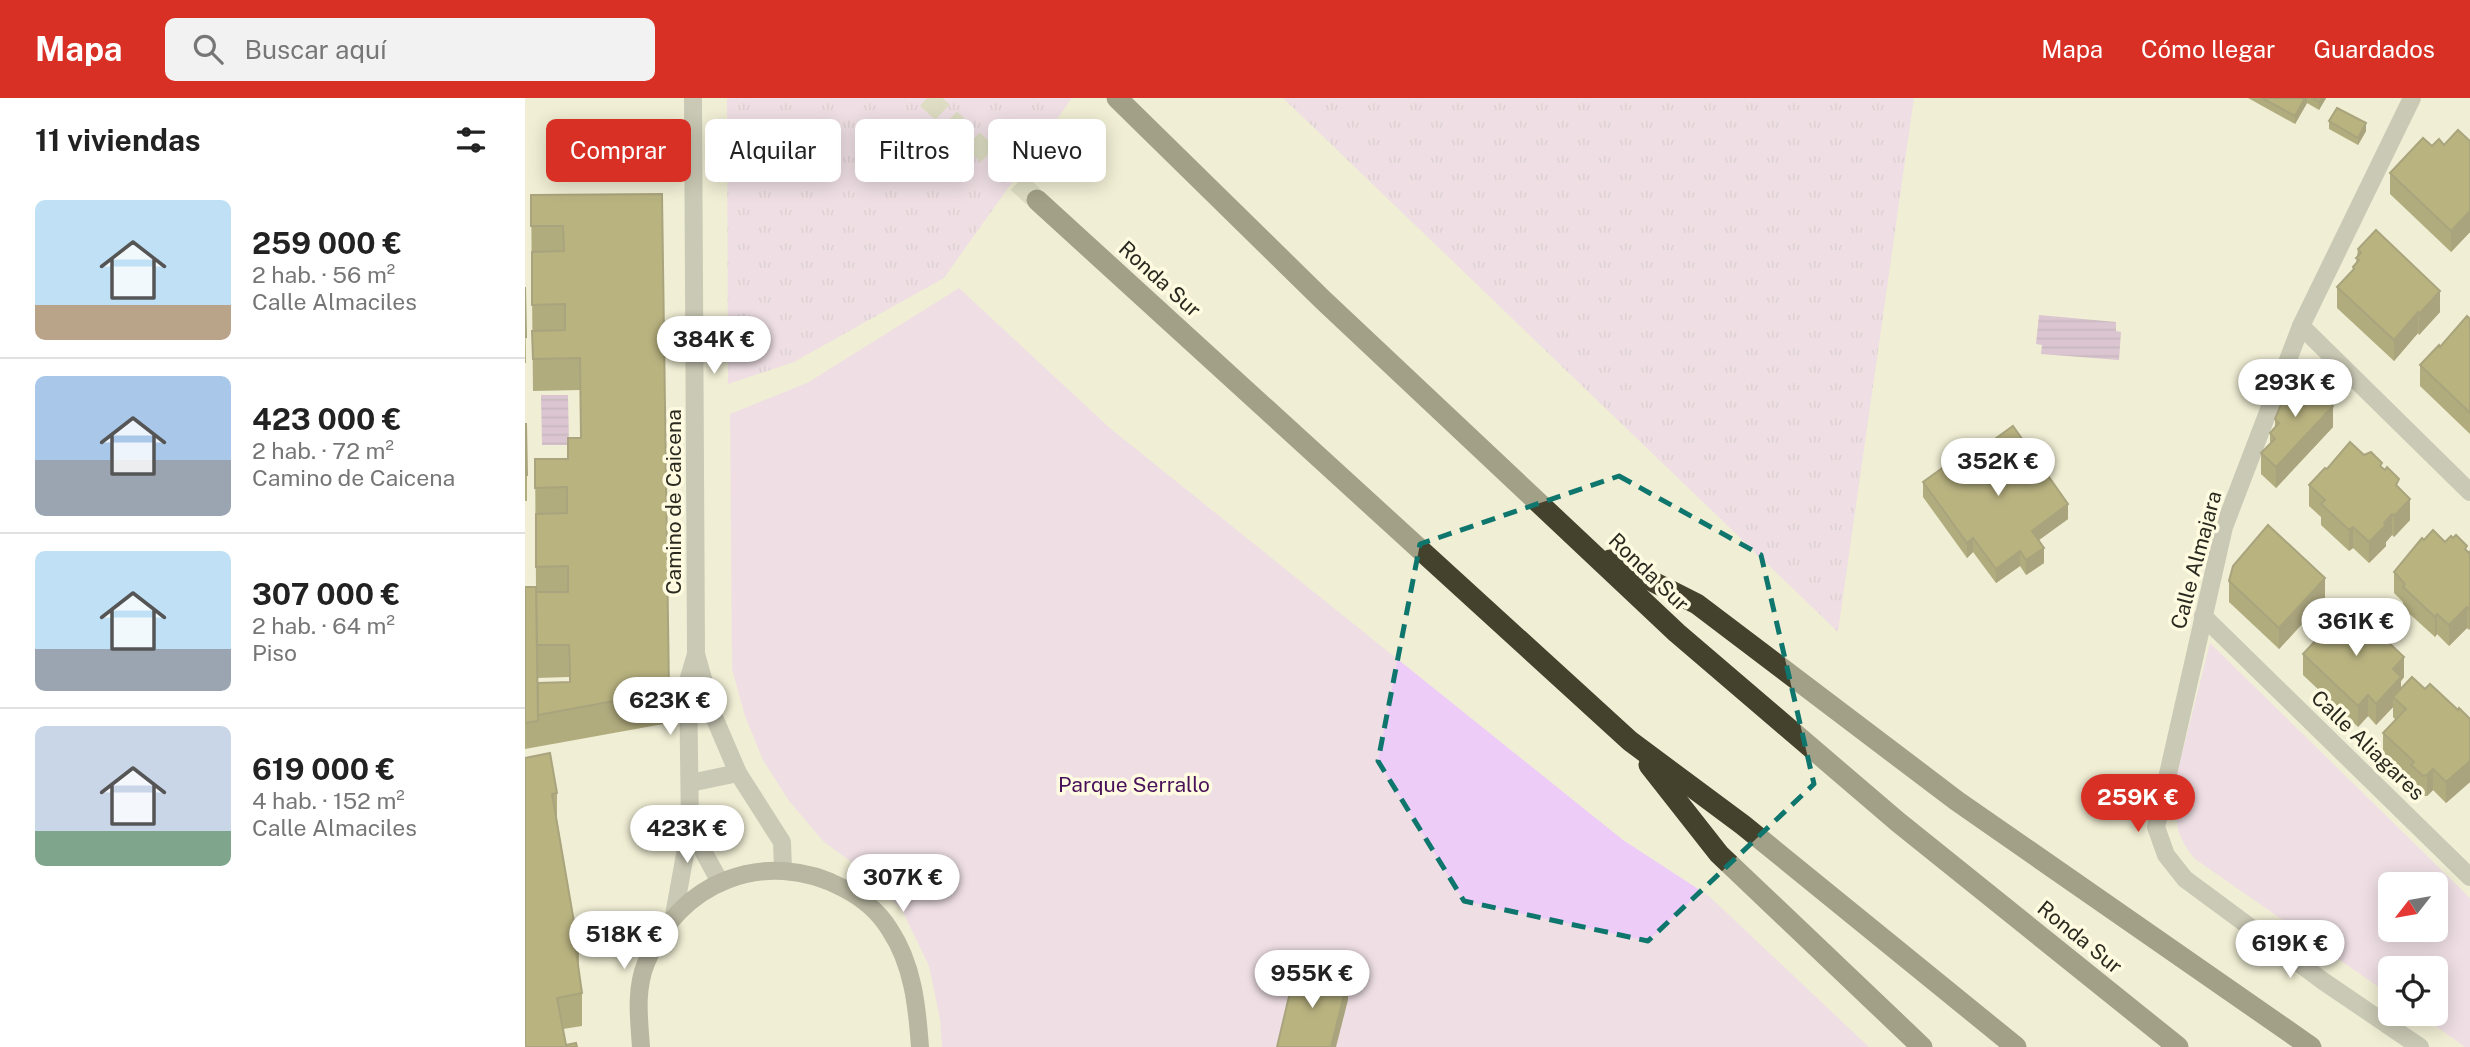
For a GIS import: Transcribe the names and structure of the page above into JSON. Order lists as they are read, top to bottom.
{
  "streets": {
    "highway": ["Ronda Sur"],
    "street": ["Camino de Caicena", "Calle Almajara", "Calle Aliagares"]
  },
  "crossings": [
    ["Calle Almajara", "Calle Aliagares"]
  ],
  "parks": ["Parque Serrallo"],
  "north": "bottom left",
  "page": {
    "header": "Mapa",
    "search": "Buscar aquí",
    "nav": ["Mapa", "Cómo llegar", "Guardados"],
    "heading": "11 viviendas",
    "chip": [
      "Comprar",
      "Alquilar",
      "Filtros",
      "Nuevo"
    ],
    "list": [
      {
        "name": "259 000 €",
        "note": "2 hab. · 56 m² · Calle Almaciles"
      },
      {
        "name": "423 000 €",
        "note": "2 hab. · 72 m² · Camino de Caicena"
      },
      {
        "name": "307 000 €",
        "note": "2 hab. · 64 m² · Piso"
      },
      {
        "name": "619 000 €",
        "note": "4 hab. · 152 m² · Calle Almaciles"
      }
    ],
    "price": [
      "384K €",
      "293K €",
      "352K €",
      "361K €",
      "623K €",
      "259K €",
      "423K €",
      "307K €",
      "518K €",
      "619K €",
      "955K €"
    ]
  }
}
